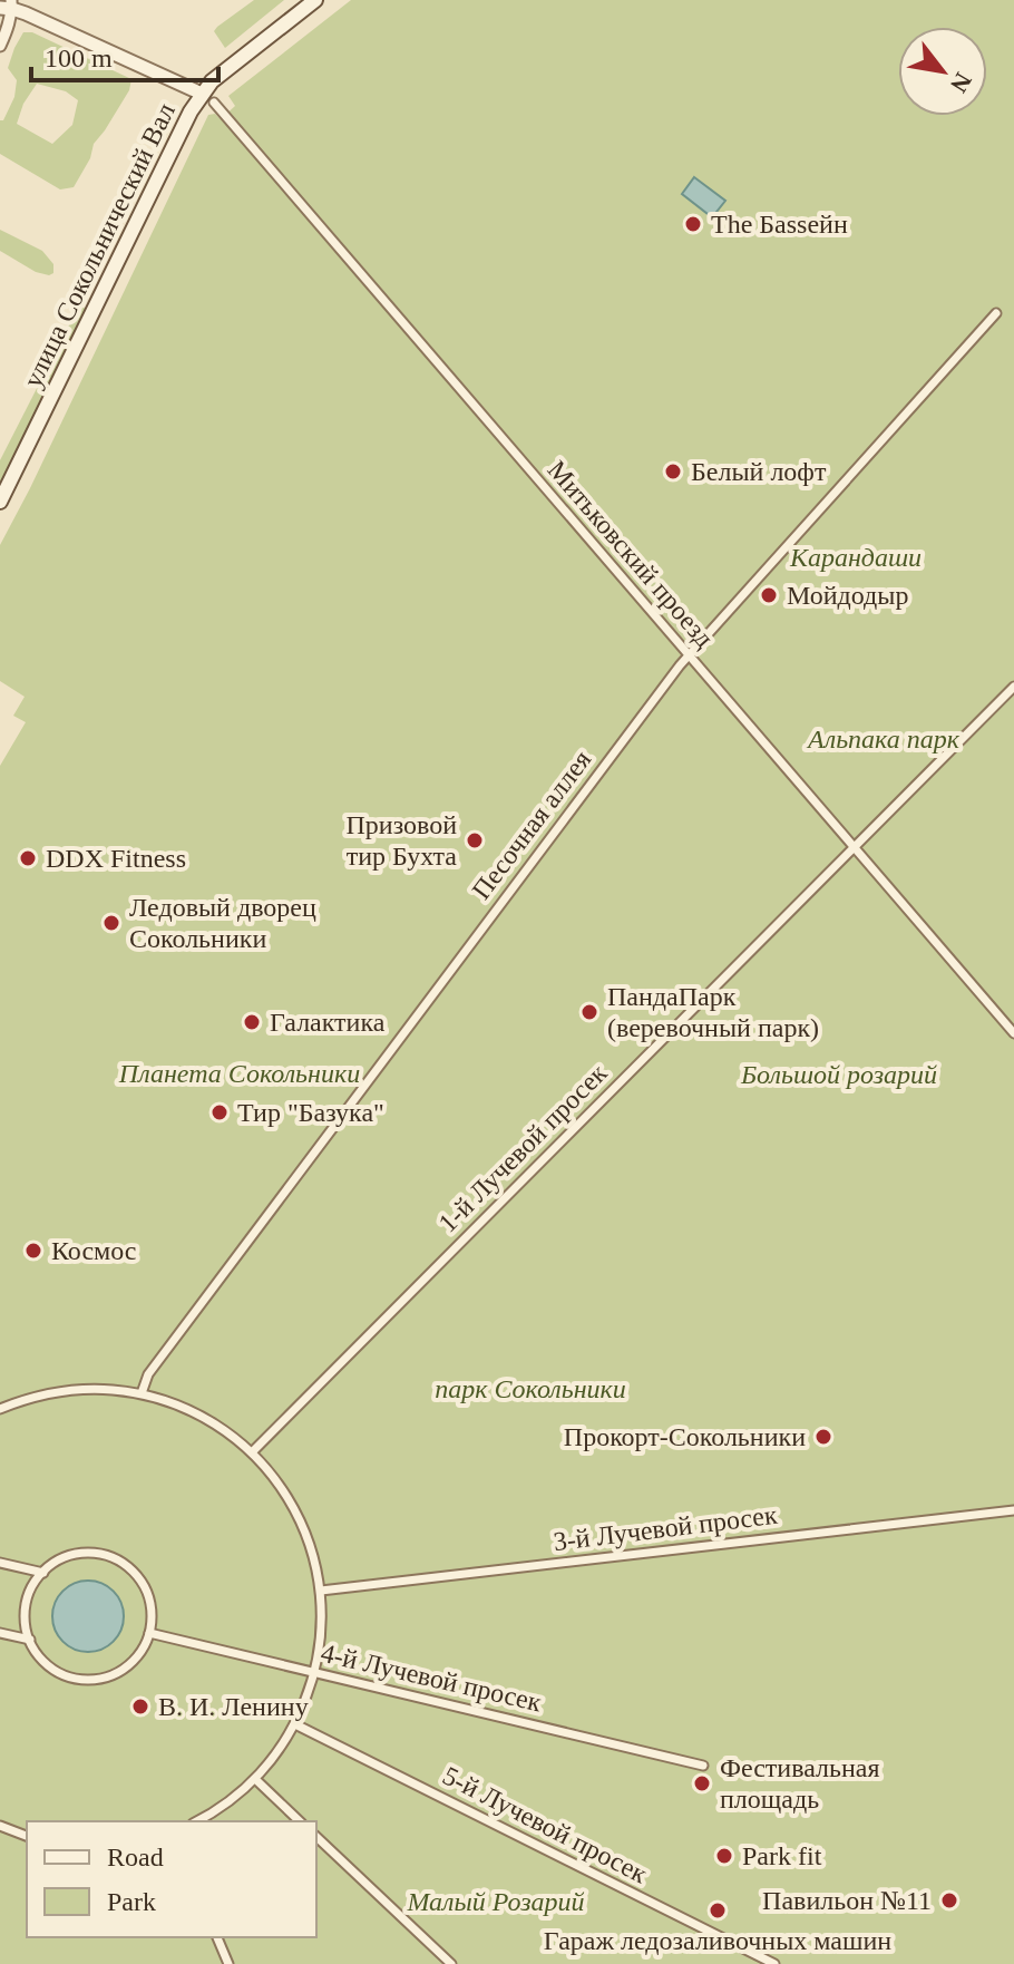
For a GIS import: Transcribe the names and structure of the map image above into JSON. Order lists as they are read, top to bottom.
{
  "streets": {
    "main road": ["улица Сокольнический Вал"],
    "street": [
      "Митьковский проезд",
      "Песочная аллея",
      "1-й Лучевой просек",
      "3-й Лучевой просек",
      "4-й Лучевой просек",
      "5-й Лучевой просек"
    ]
  },
  "crossings": [
    ["улица Сокольнический Вал", "Митьковский проезд"],
    ["Митьковский проезд", "Песочная аллея"],
    ["Митьковский проезд", "1-й Лучевой просек"]
  ],
  "parks": [
    "Карандаши",
    "Альпака парк",
    "Планета Сокольники",
    "Большой розарий",
    "парк Сокольники",
    "Малый Розарий"
  ],
  "places": [
    "The Баssейн",
    "Белый лофт",
    "Мойдодыр",
    "Призовой тир Бухта",
    "DDX Fitness",
    "Ледовый дворец Сокольники",
    "ПандаПарк (веревочный парк)",
    "Галактика",
    "Тир \"Базука\"",
    "Космос",
    "Прокорт-Сокольники",
    "В. И. Ленину",
    "Фестивальная площадь",
    "Park fit",
    "Павильон №11",
    "Гараж ледозаливочных машин"
  ],
  "legend": ["Road", "Park"],
  "scale_bar": "100 m",
  "north": "bottom right"
}
